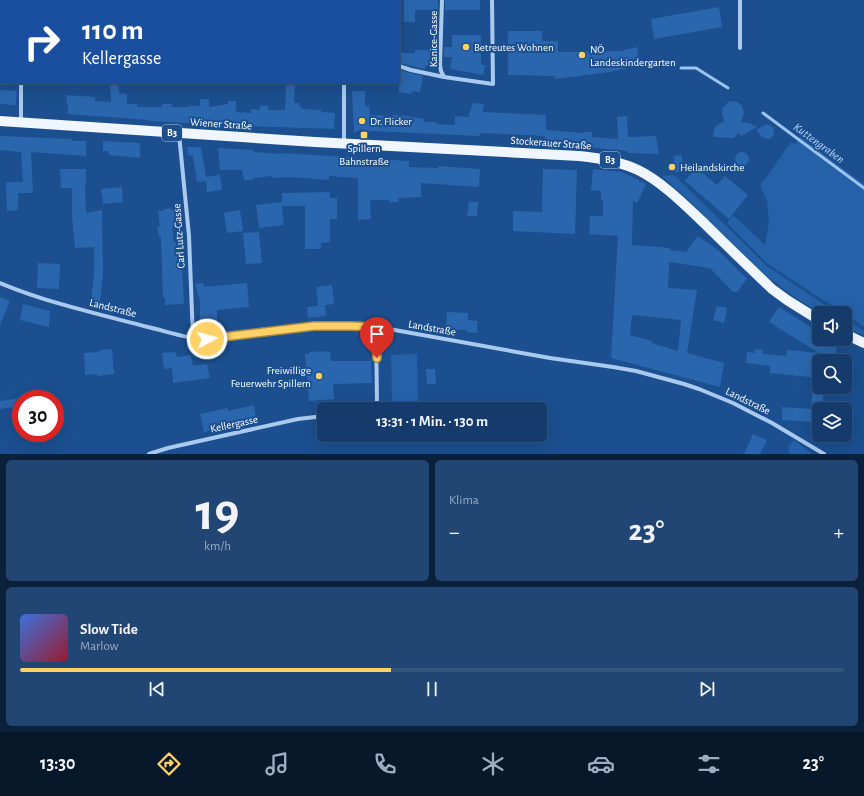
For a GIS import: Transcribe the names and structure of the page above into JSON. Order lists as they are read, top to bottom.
{
  "streets": {
    "main road": ["Wiener Straße", "B3", "Stockerauer Straße"],
    "street": [
      "Kanice-Gasse",
      "Carl Lutz-Gasse",
      "Landstraße",
      "Kellergasse"
    ]
  },
  "crossings": [
    ["Wiener Straße", "Stockerauer Straße"],
    ["Wiener Straße", "Carl Lutz-Gasse"],
    ["Carl Lutz-Gasse", "Landstraße"]
  ],
  "water": ["Kuttengraben"],
  "places": {
    "other": [
      "Betreutes Wohnen",
      "NÖ Landeskindergarten",
      "Dr. Flicker",
      "Heilandskirche",
      "Freiwillige Feuerwehr Spillern"
    ],
    "transit": ["Spillern Bahnstraße"]
  },
  "page": {
    "turn": ["110 m", "Kellergasse"],
    "limit": "30",
    "trip": "13:31 · 1 Min. · 130 m",
    "tile": [
      ["19", "km/h"],
      "Klima"
    ],
    "heat": ["−", "23°", "+"],
    "song": ["Slow Tide", "Marlow"],
    "tabs": ["13:30", "23°"]
  }
}
